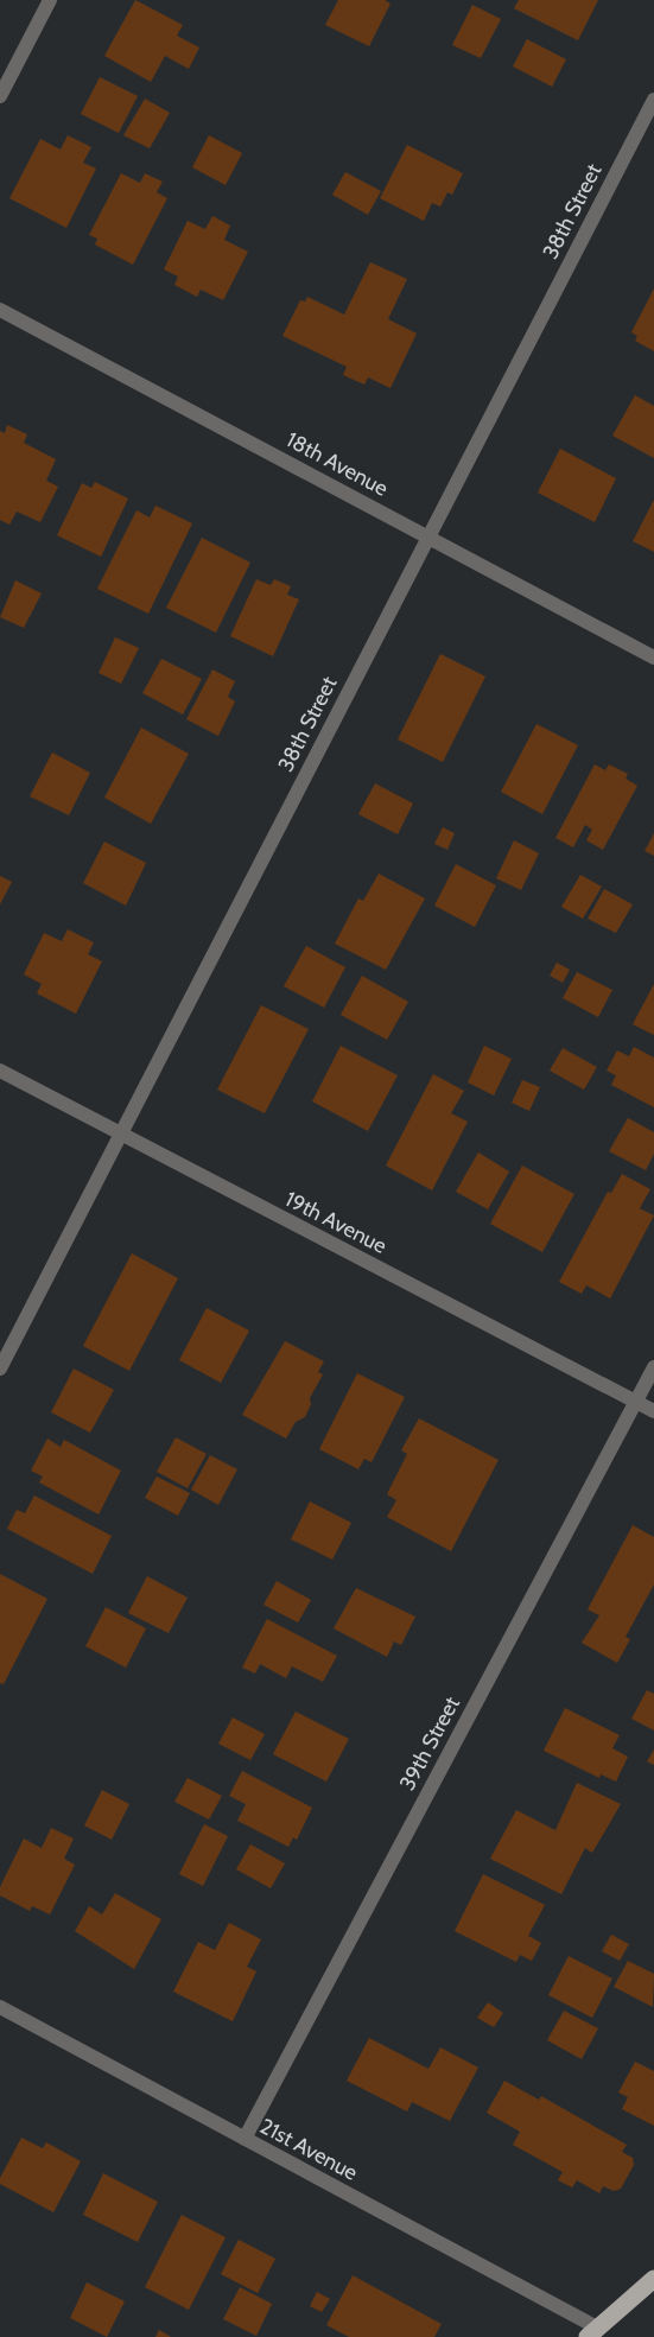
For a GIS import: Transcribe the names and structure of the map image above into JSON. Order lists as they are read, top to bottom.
{
  "streets": {
    "street": [
      "38th Street",
      "18th Avenue",
      "19th Avenue",
      "39th Street",
      "21st Avenue"
    ]
  },
  "crossings": [
    ["38th Street", "18th Avenue"],
    ["38th Street", "19th Avenue"],
    ["19th Avenue", "39th Street"],
    ["39th Street", "21st Avenue"]
  ]
}
